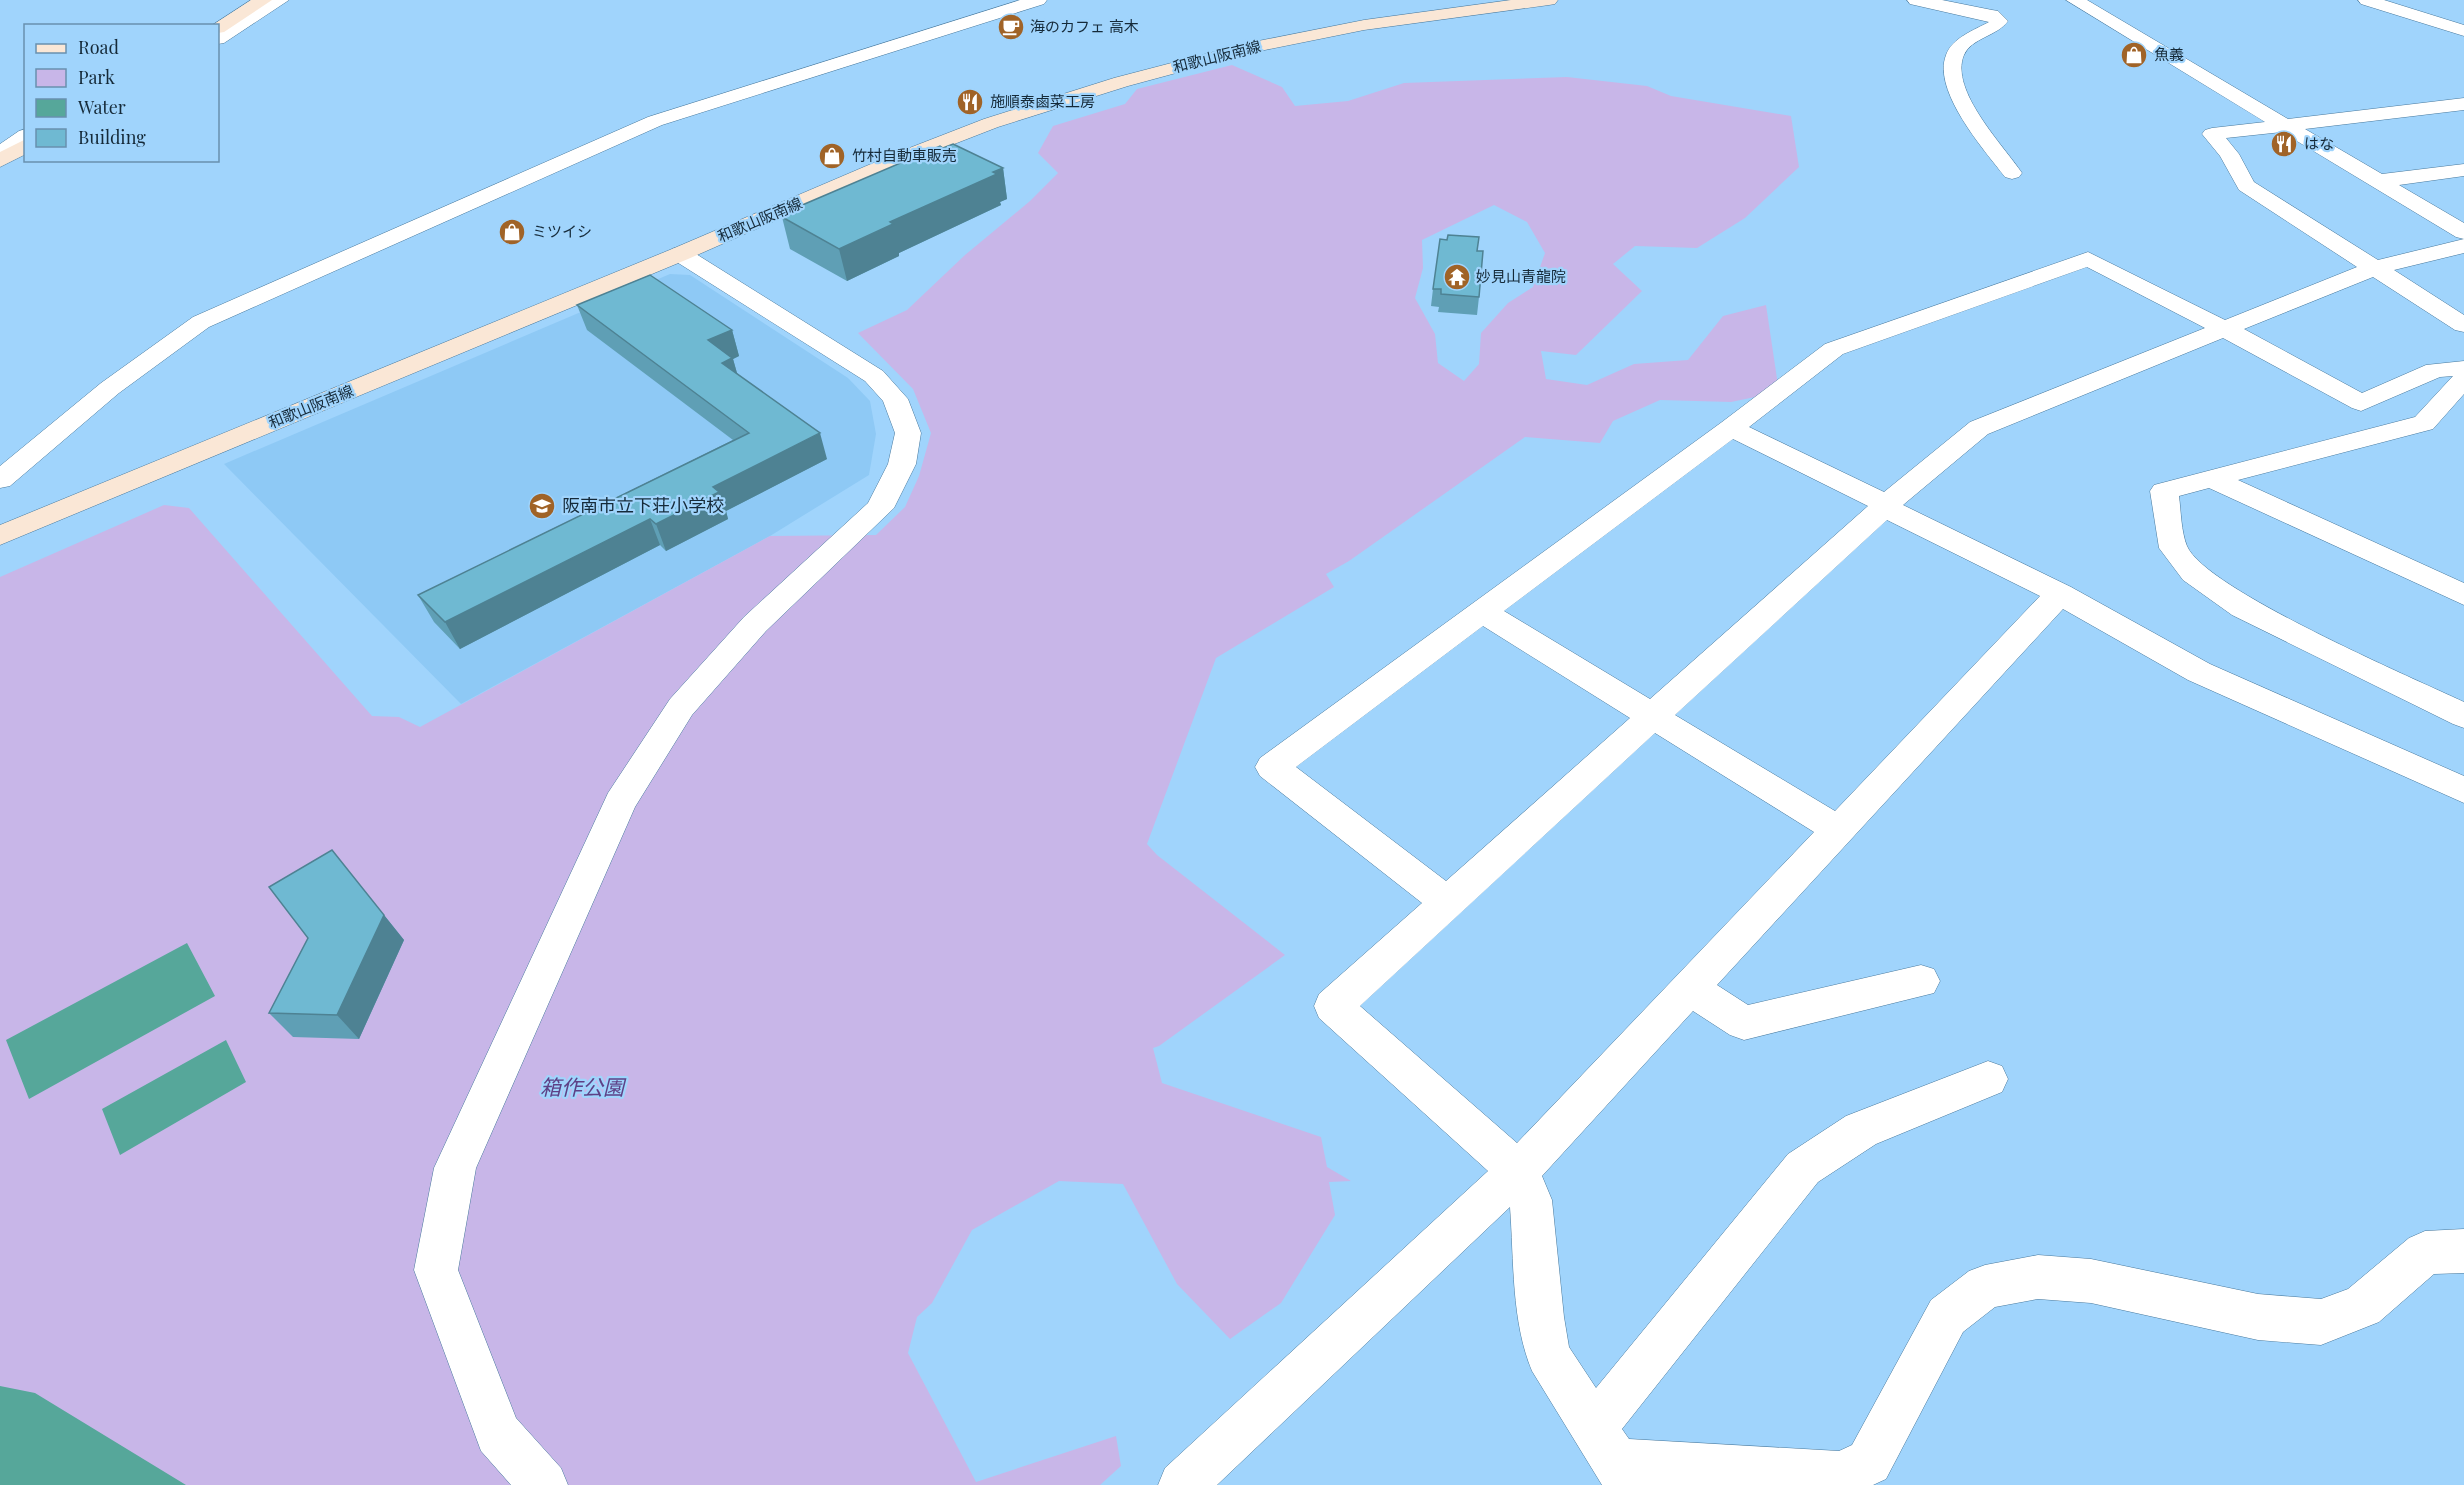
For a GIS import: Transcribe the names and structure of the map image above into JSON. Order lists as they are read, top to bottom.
{
  "streets": {
    "main road": ["和歌山阪南線"]
  },
  "parks": ["箱作公園"],
  "places": {
    "cafe": ["海のカフェ 高木"],
    "shop": ["魚義", "竹村自動車販売", "ミツイシ"],
    "restaurant": ["施順泰鹵菜工房", "はな"],
    "temple": ["妙見山青龍院"],
    "school or university": ["阪南市立下荘小学校"]
  },
  "legend": [
    "Road",
    "Park",
    "Water",
    "Building"
  ]
}
